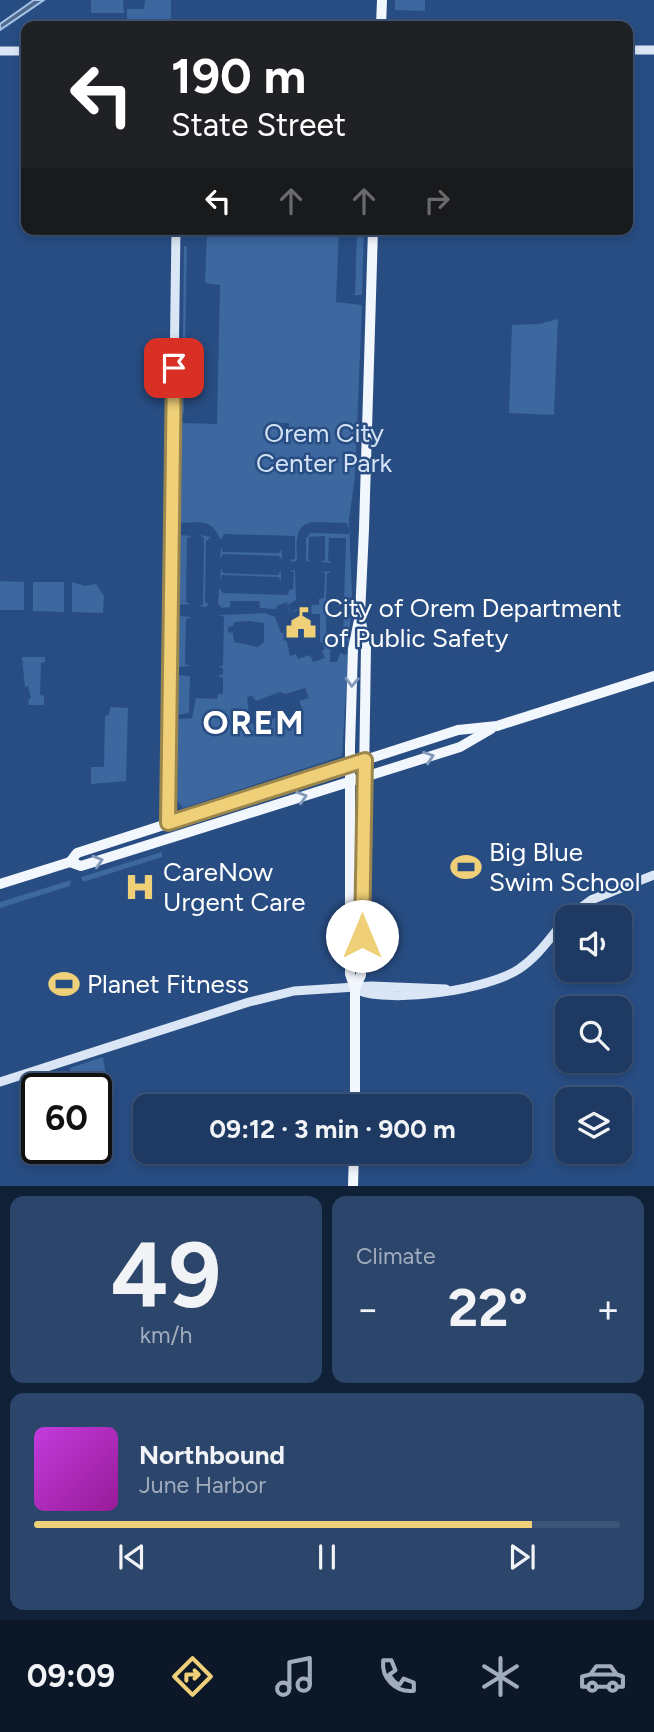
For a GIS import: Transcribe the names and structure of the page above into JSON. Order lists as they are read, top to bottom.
{
  "districts": ["OREM"],
  "parks": ["Orem City Center Park"],
  "places": {
    "public building": ["City of Orem Department of Public Safety"],
    "sports": ["Big Blue Swim School", "Planet Fitness"],
    "hospital": ["CareNow Urgent Care"]
  },
  "page": {
    "turn": ["190 m", "State Street"],
    "limit": "60",
    "trip": "09:12 · 3 min · 900 m",
    "tile": [
      ["49", "km/h"],
      "Climate"
    ],
    "heat": ["−", "22°", "+"],
    "song": ["Northbound", "June Harbor"],
    "tabs": "09:09"
  }
}
